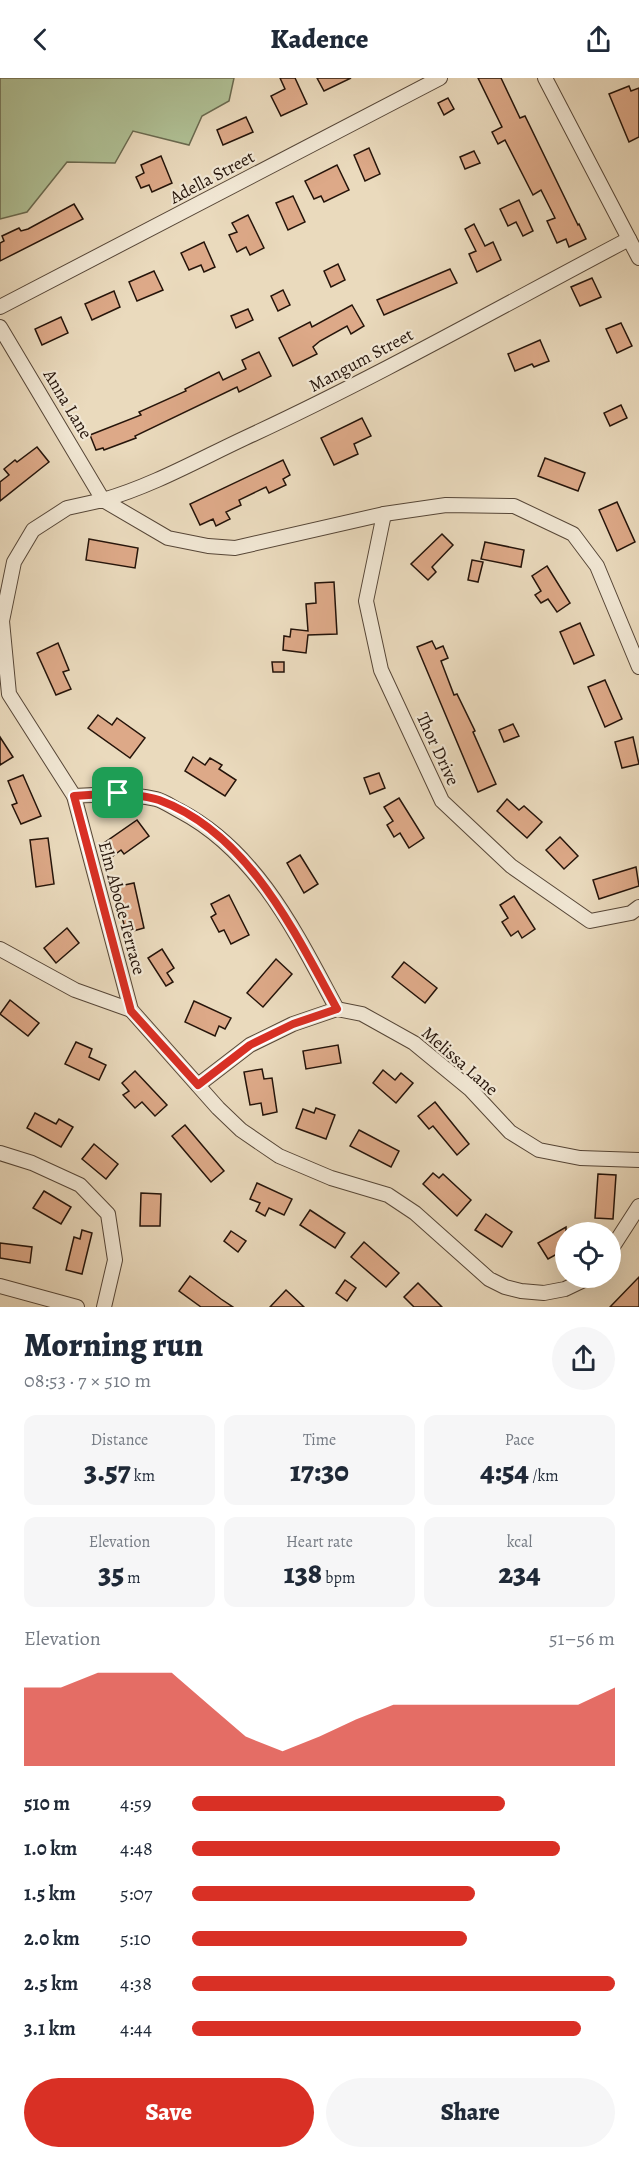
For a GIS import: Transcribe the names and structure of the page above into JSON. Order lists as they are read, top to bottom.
{
  "streets": {
    "street": [
      "Adella Street",
      "Mangum Street",
      "Anna Lane",
      "Thor Drive",
      "Elm Abode Terrace",
      "Melissa Lane"
    ]
  },
  "crossings": [
    ["Mangum Street", "Anna Lane"],
    ["Mangum Street", "Elm Abode Terrace"],
    ["Anna Lane", "Elm Abode Terrace"]
  ],
  "page": {
    "header": "Kadence",
    "heading": ["Morning run", "08:53 · 7 × 510 m"],
    "stats": [
      ["Distance", "3.57 km"],
      ["Time", "17:30"],
      ["Pace", "4:54 /km"],
      ["Elevation", "35 m"],
      ["Heart rate", "138 bpm"],
      ["kcal", "234"]
    ],
    "chart": ["Elevation", "51–56 m"],
    "list": [
      {
        "name": "510 m",
        "note": "4:59"
      },
      {
        "name": "1.0 km",
        "note": "4:48"
      },
      {
        "name": "1.5 km",
        "note": "5:07"
      },
      {
        "name": "2.0 km",
        "note": "5:10"
      },
      {
        "name": "2.5 km",
        "note": "4:38"
      },
      {
        "name": "3.1 km",
        "note": "4:44"
      }
    ],
    "buttons": ["Save", "Share"]
  }
}
